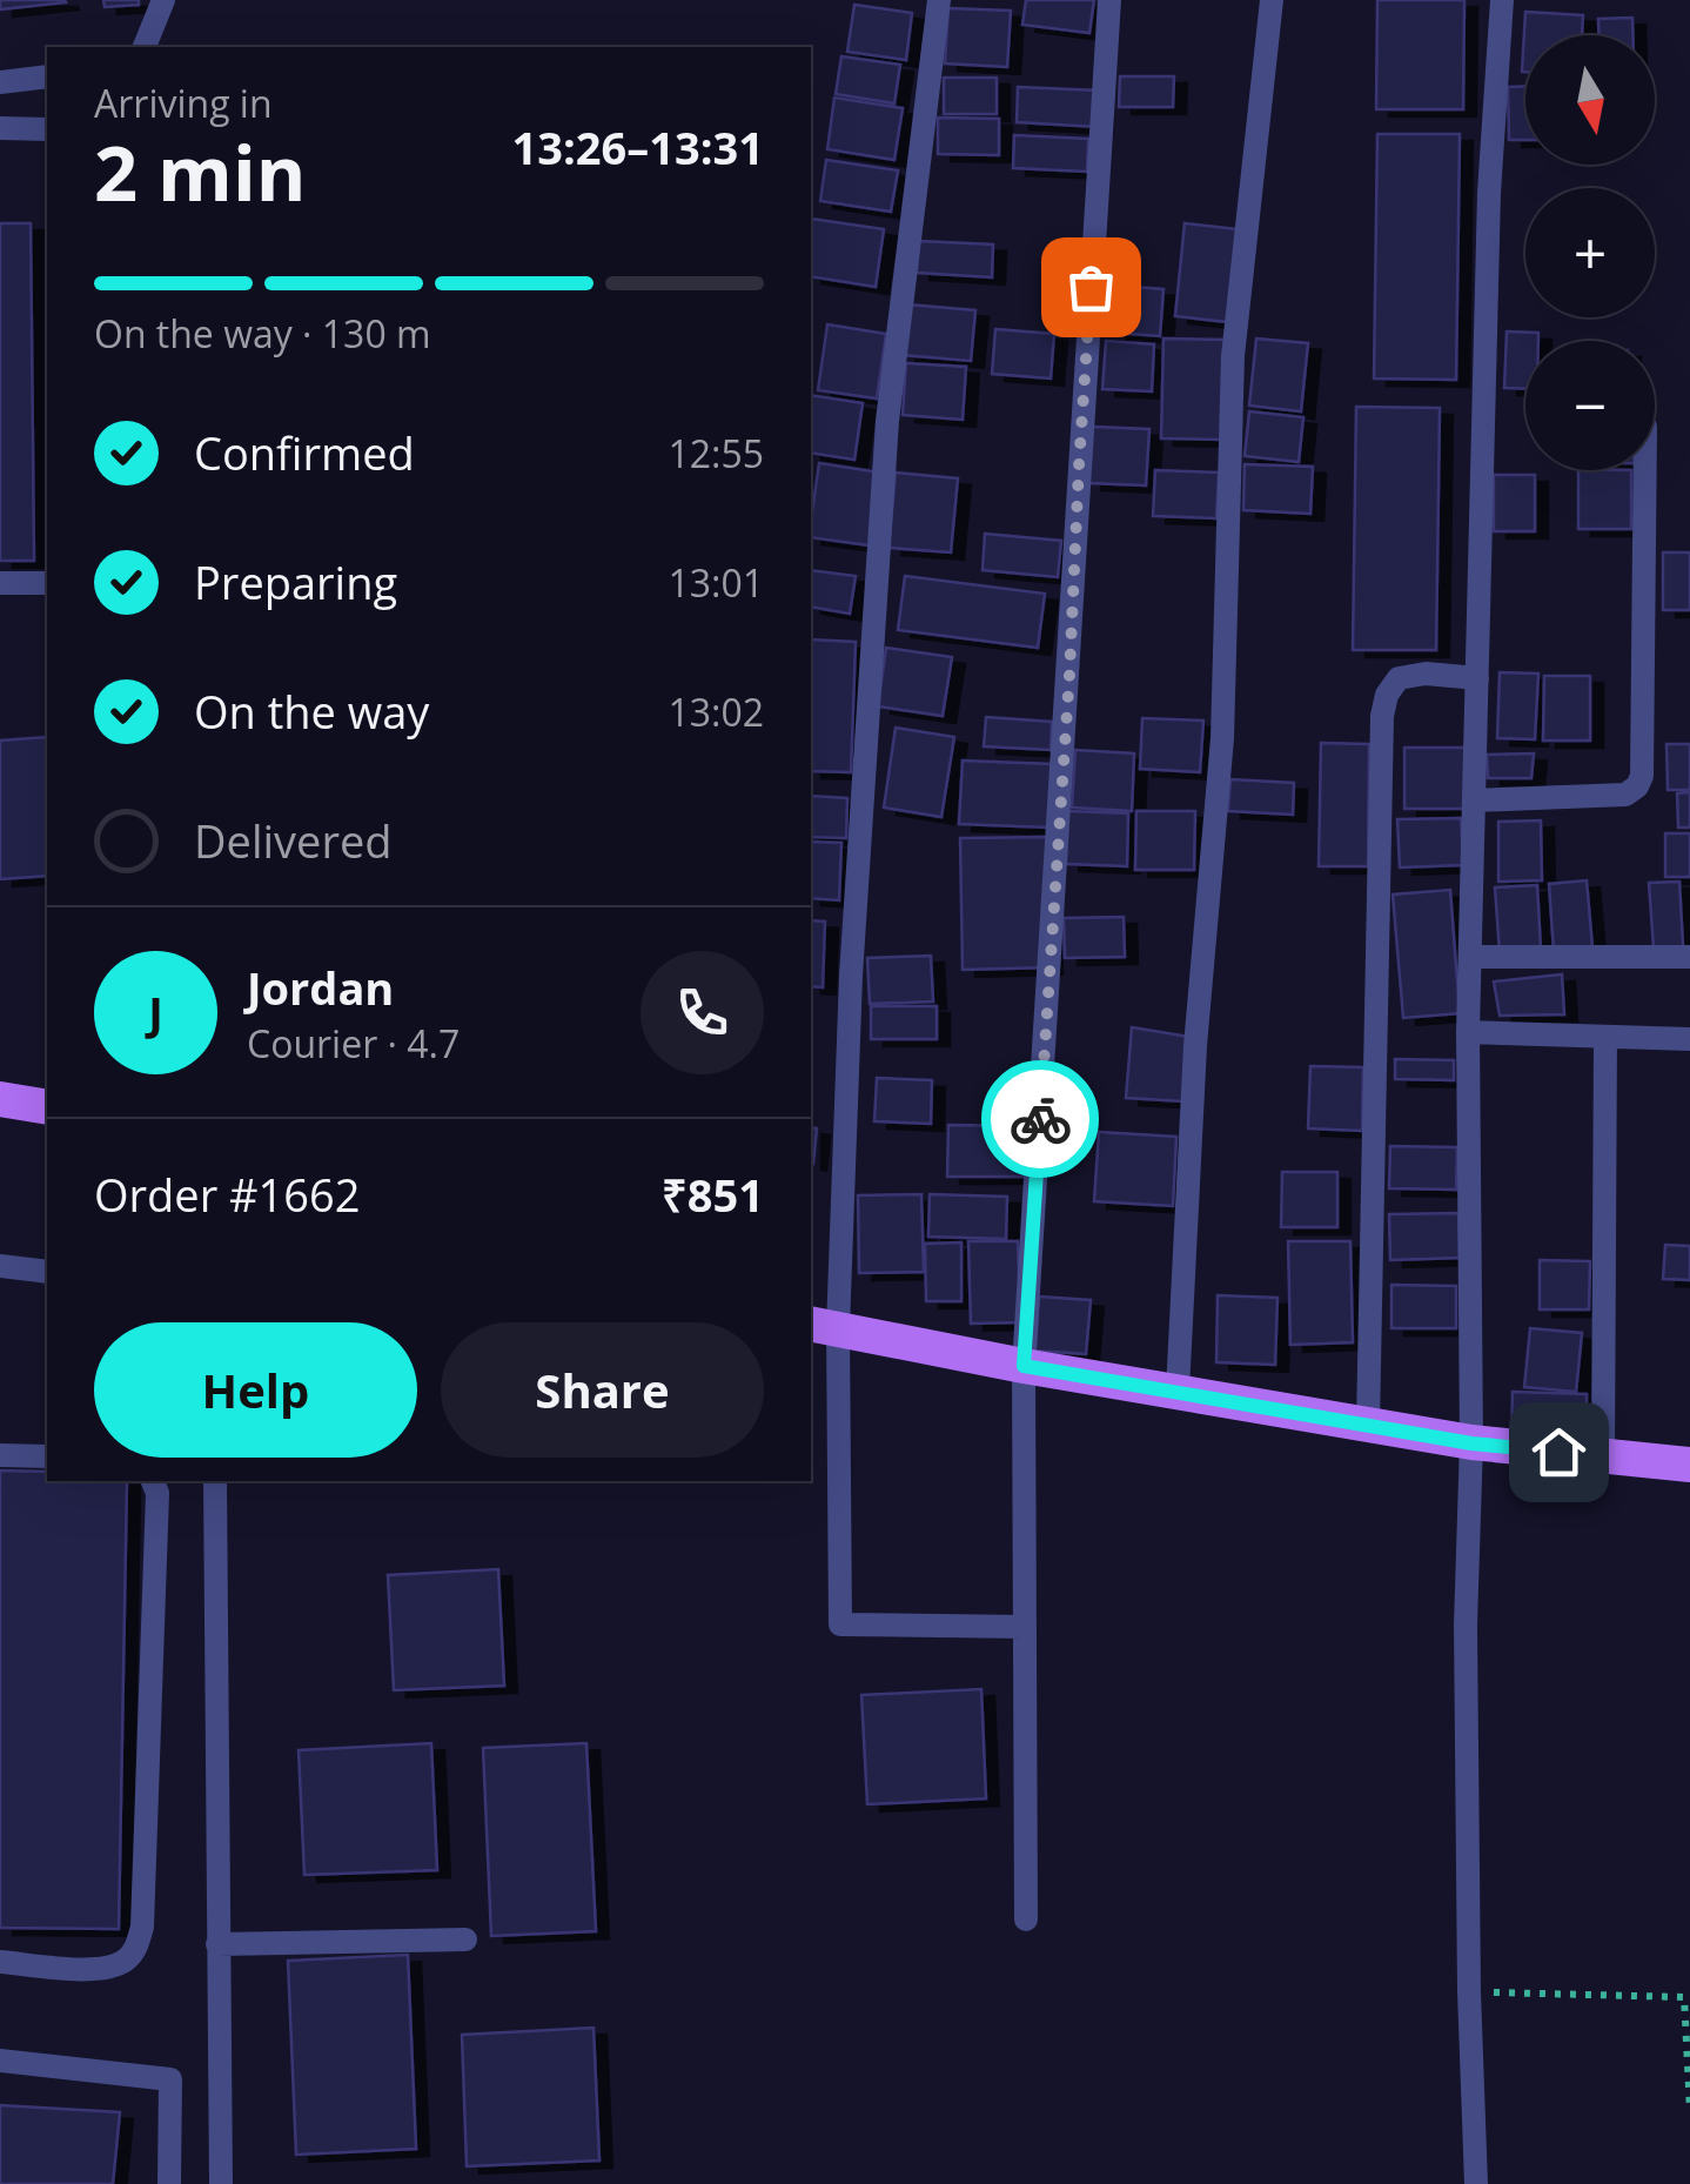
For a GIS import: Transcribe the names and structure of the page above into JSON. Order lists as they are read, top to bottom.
{
  "north": "bottom",
  "page": {
    "map_buttons": ["+", "−"],
    "heading": ["2 min", "Arriving in", "13:26–13:31"],
    "panel": [
      "Jordan",
      "Courier · 4.7",
      "Order #1662",
      "₹851"
    ],
    "bar": "On the way · 130 m",
    "list": [
      ["Confirmed", "12:55"],
      ["Preparing", "13:01"],
      ["On the way", "13:02"],
      "Delivered"
    ],
    "round": "J",
    "buttons": ["Help", "Share"]
  }
}
